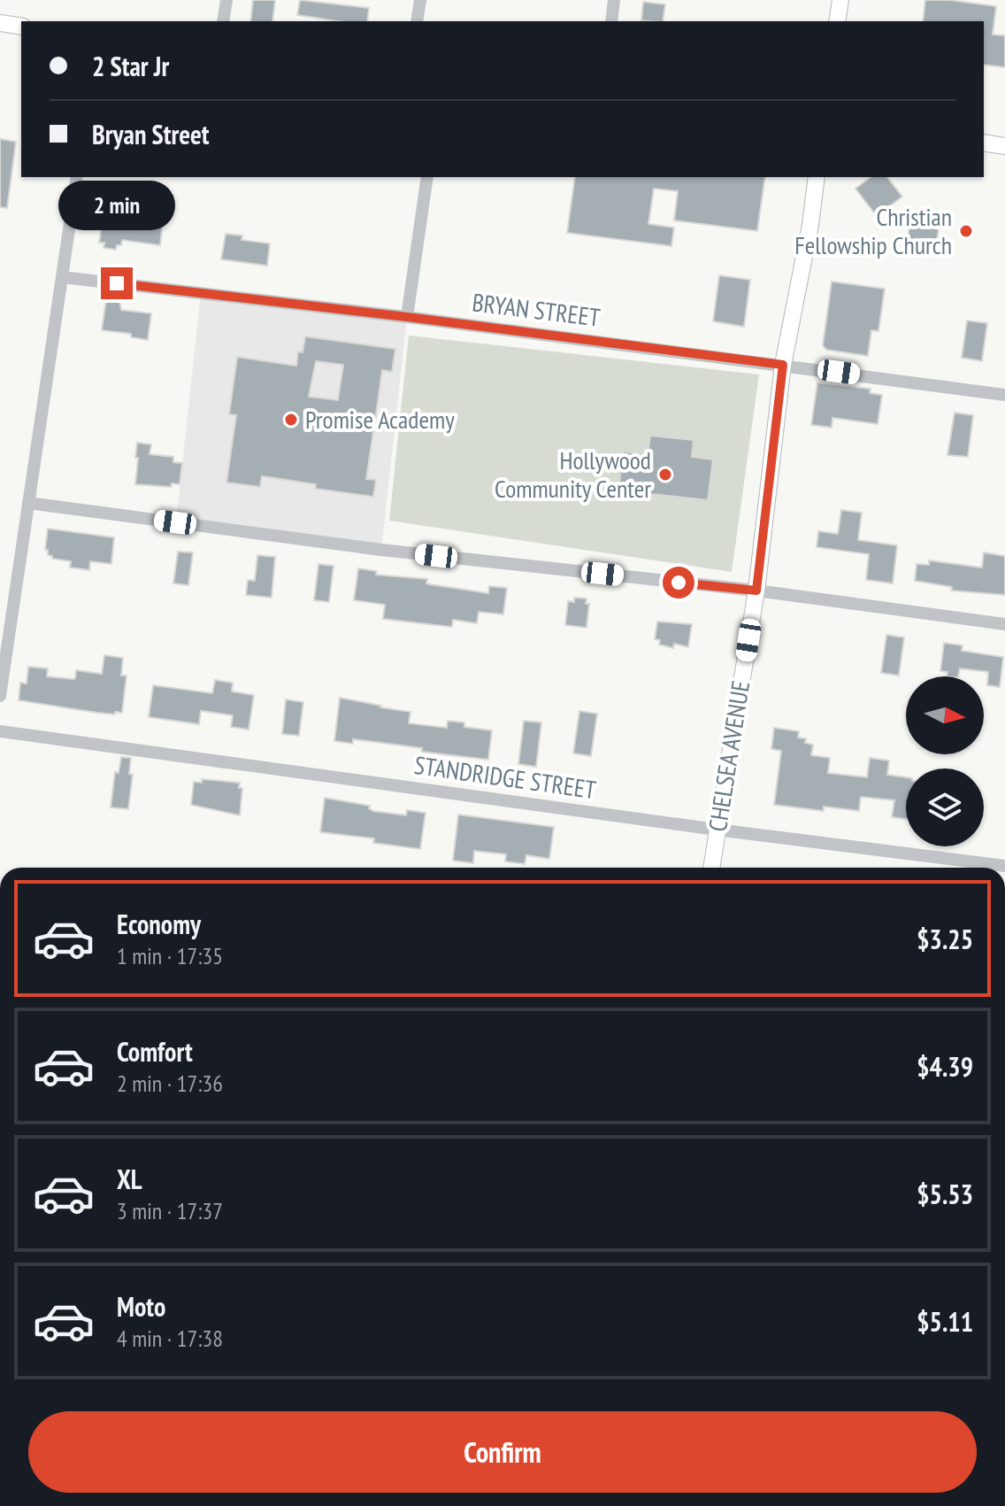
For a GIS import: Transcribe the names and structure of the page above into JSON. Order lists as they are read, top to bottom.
{
  "streets": {
    "main road": ["CHELSEA AVENUE"],
    "street": ["BRYAN STREET", "STANDRIDGE STREET"]
  },
  "crossings": [
    ["BRYAN STREET", "CHELSEA AVENUE"],
    ["CHELSEA AVENUE", "STANDRIDGE STREET"]
  ],
  "places": ["Christian Fellowship Church", "Promise Academy", "Hollywood Community Center"],
  "north": "right",
  "page": {
    "banner": ["2 Star Jr", "Bryan Street"],
    "bubble": "2 min",
    "list": [
      {
        "name": "Economy",
        "note": "1 min · 17:35",
        "value": "$3.25"
      },
      {
        "name": "Comfort",
        "note": "2 min · 17:36",
        "value": "$4.39"
      },
      {
        "name": "XL",
        "note": "3 min · 17:37",
        "value": "$5.53"
      },
      {
        "name": "Moto",
        "note": "4 min · 17:38",
        "value": "$5.11"
      }
    ],
    "buttons": "Confirm"
  }
}
